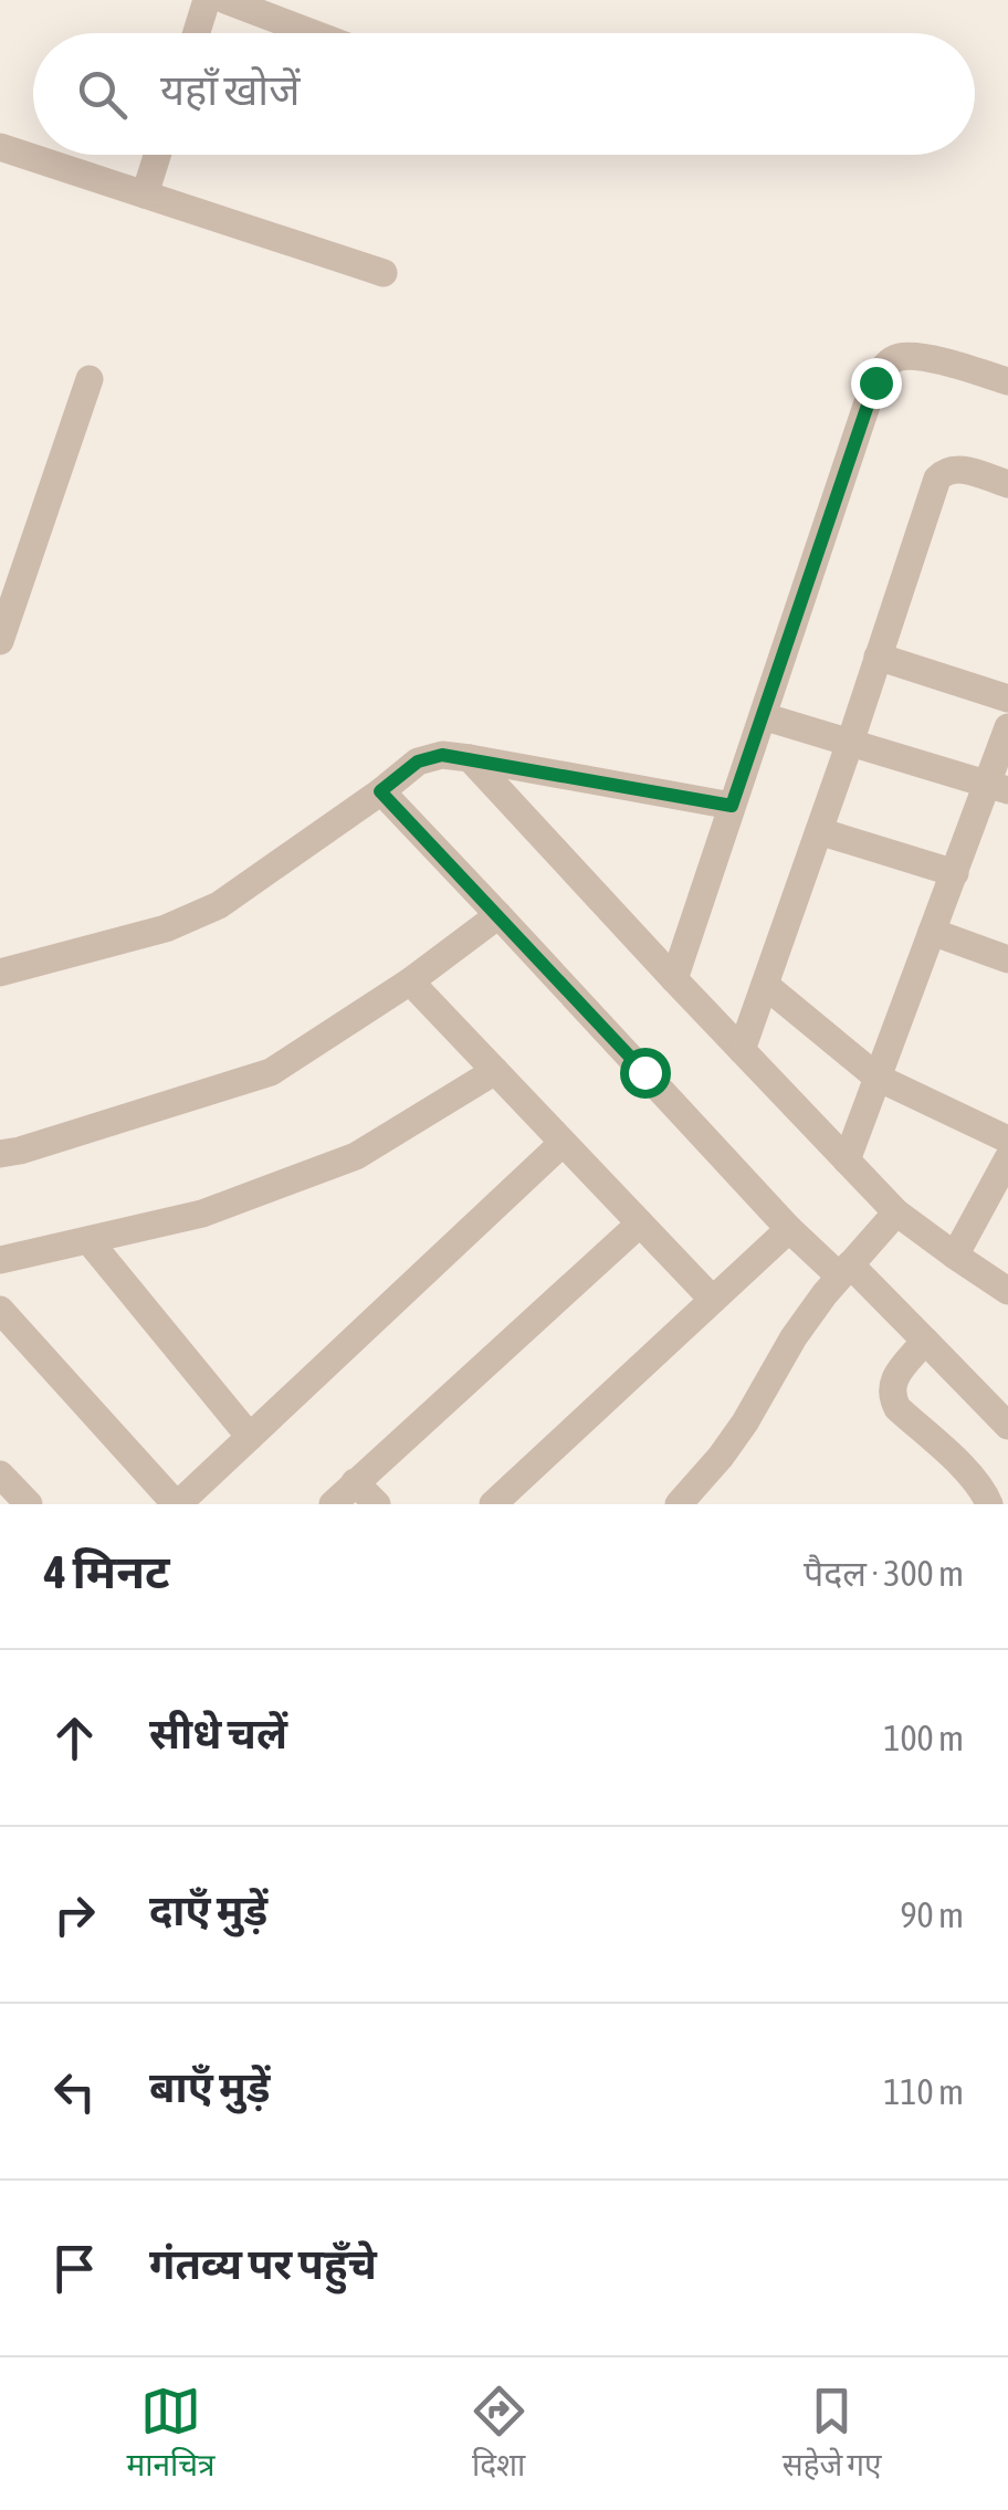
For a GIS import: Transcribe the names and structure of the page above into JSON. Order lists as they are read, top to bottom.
{
  "page": {
    "search": "यहाँ खोजें",
    "heading": ["4 मिनट", "पैदल · 300 m"],
    "list": [
      ["सीधे चलें", "100 m"],
      ["दाएँ मुड़ें", "90 m"],
      ["बाएँ मुड़ें", "110 m"],
      "गंतव्य पर पहुँचे"
    ],
    "nav": ["मानचित्र", "दिशा", "सहेजे गए"]
  }
}
